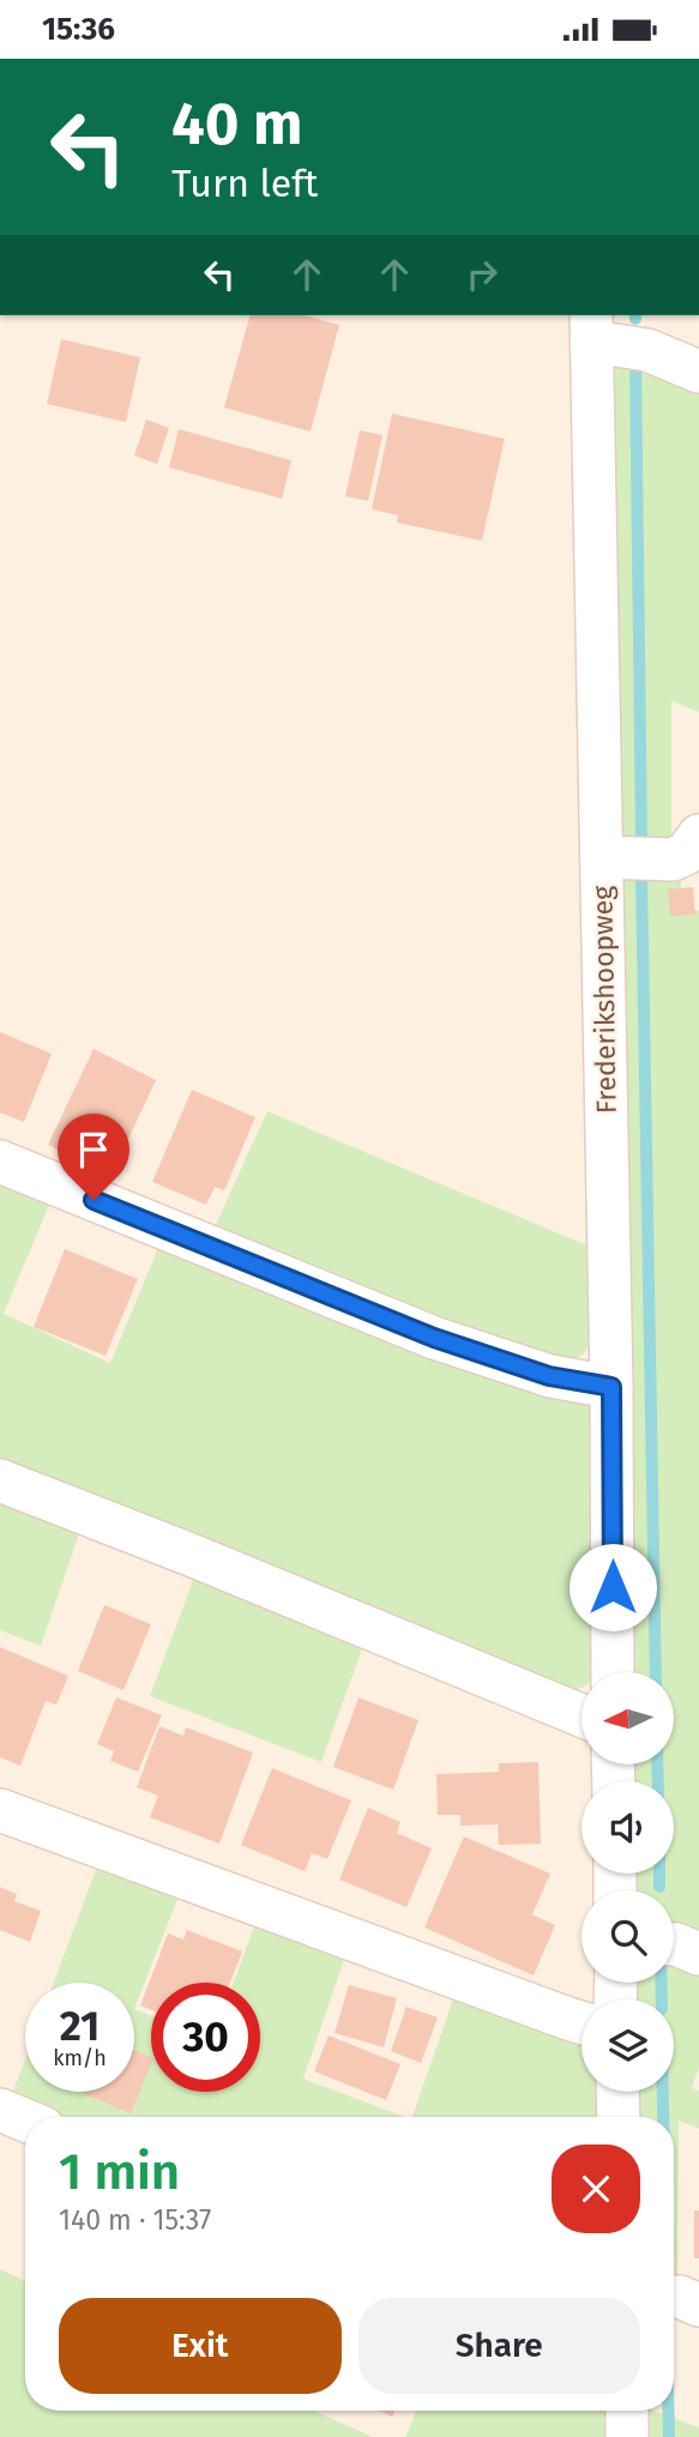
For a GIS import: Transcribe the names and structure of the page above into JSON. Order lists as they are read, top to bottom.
{
  "streets": {
    "street": ["Frederikshoopweg"]
  },
  "north": "left",
  "page": {
    "status": "15:36",
    "turn": ["40 m", "Turn left"],
    "speed": "21 km/h",
    "limit": "30",
    "heading": ["1 min", "140 m · 15:37"],
    "buttons": ["Exit", "Share"]
  }
}
